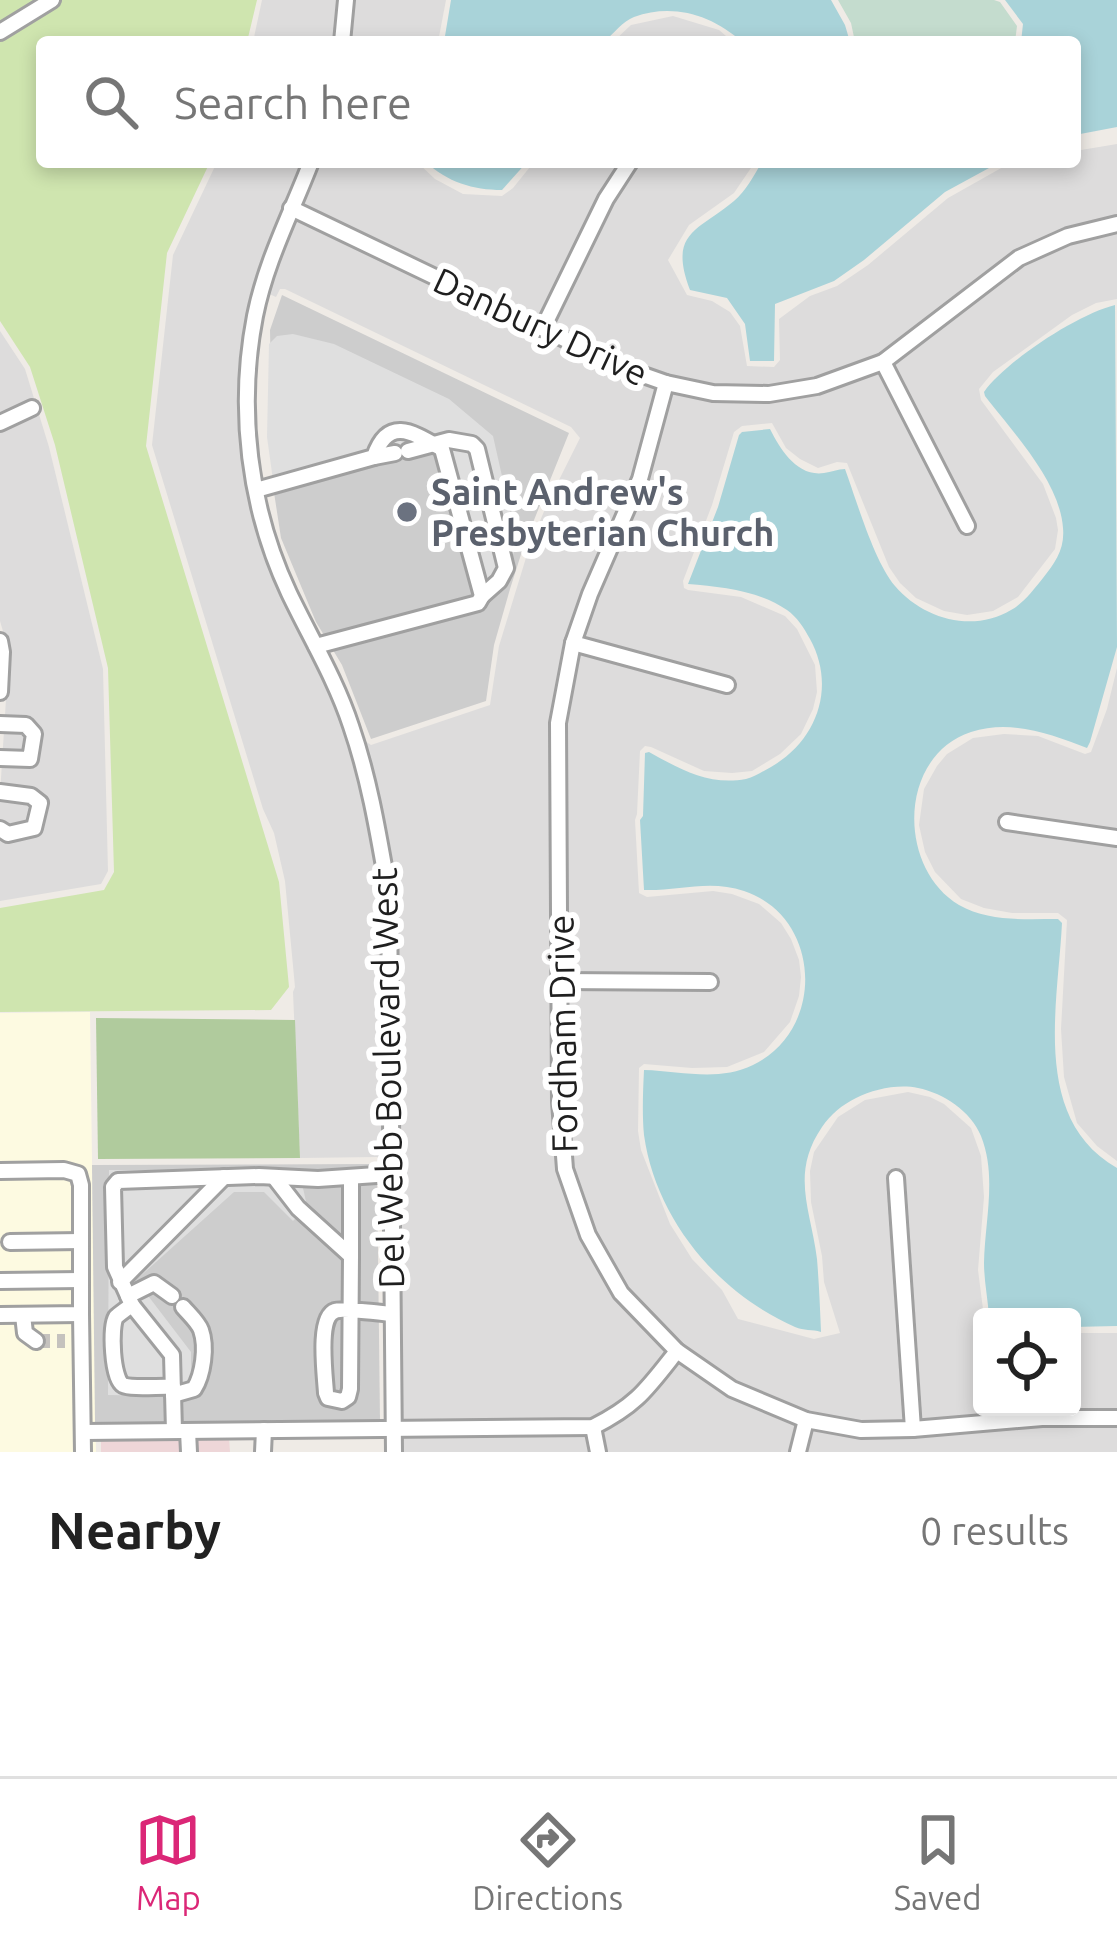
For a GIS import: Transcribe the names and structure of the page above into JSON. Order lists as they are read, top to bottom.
{
  "streets": {
    "street": ["Danbury Drive", "Fordham Drive", "Del Webb Boulevard West"]
  },
  "crossings": [
    ["Danbury Drive", "Fordham Drive"],
    ["Danbury Drive", "Del Webb Boulevard West"]
  ],
  "places": ["Saint Andrew's Presbyterian Church"],
  "page": {
    "search": "Search here",
    "heading": ["Nearby", "0 results"],
    "nav": ["Map", "Directions", "Saved"]
  }
}
